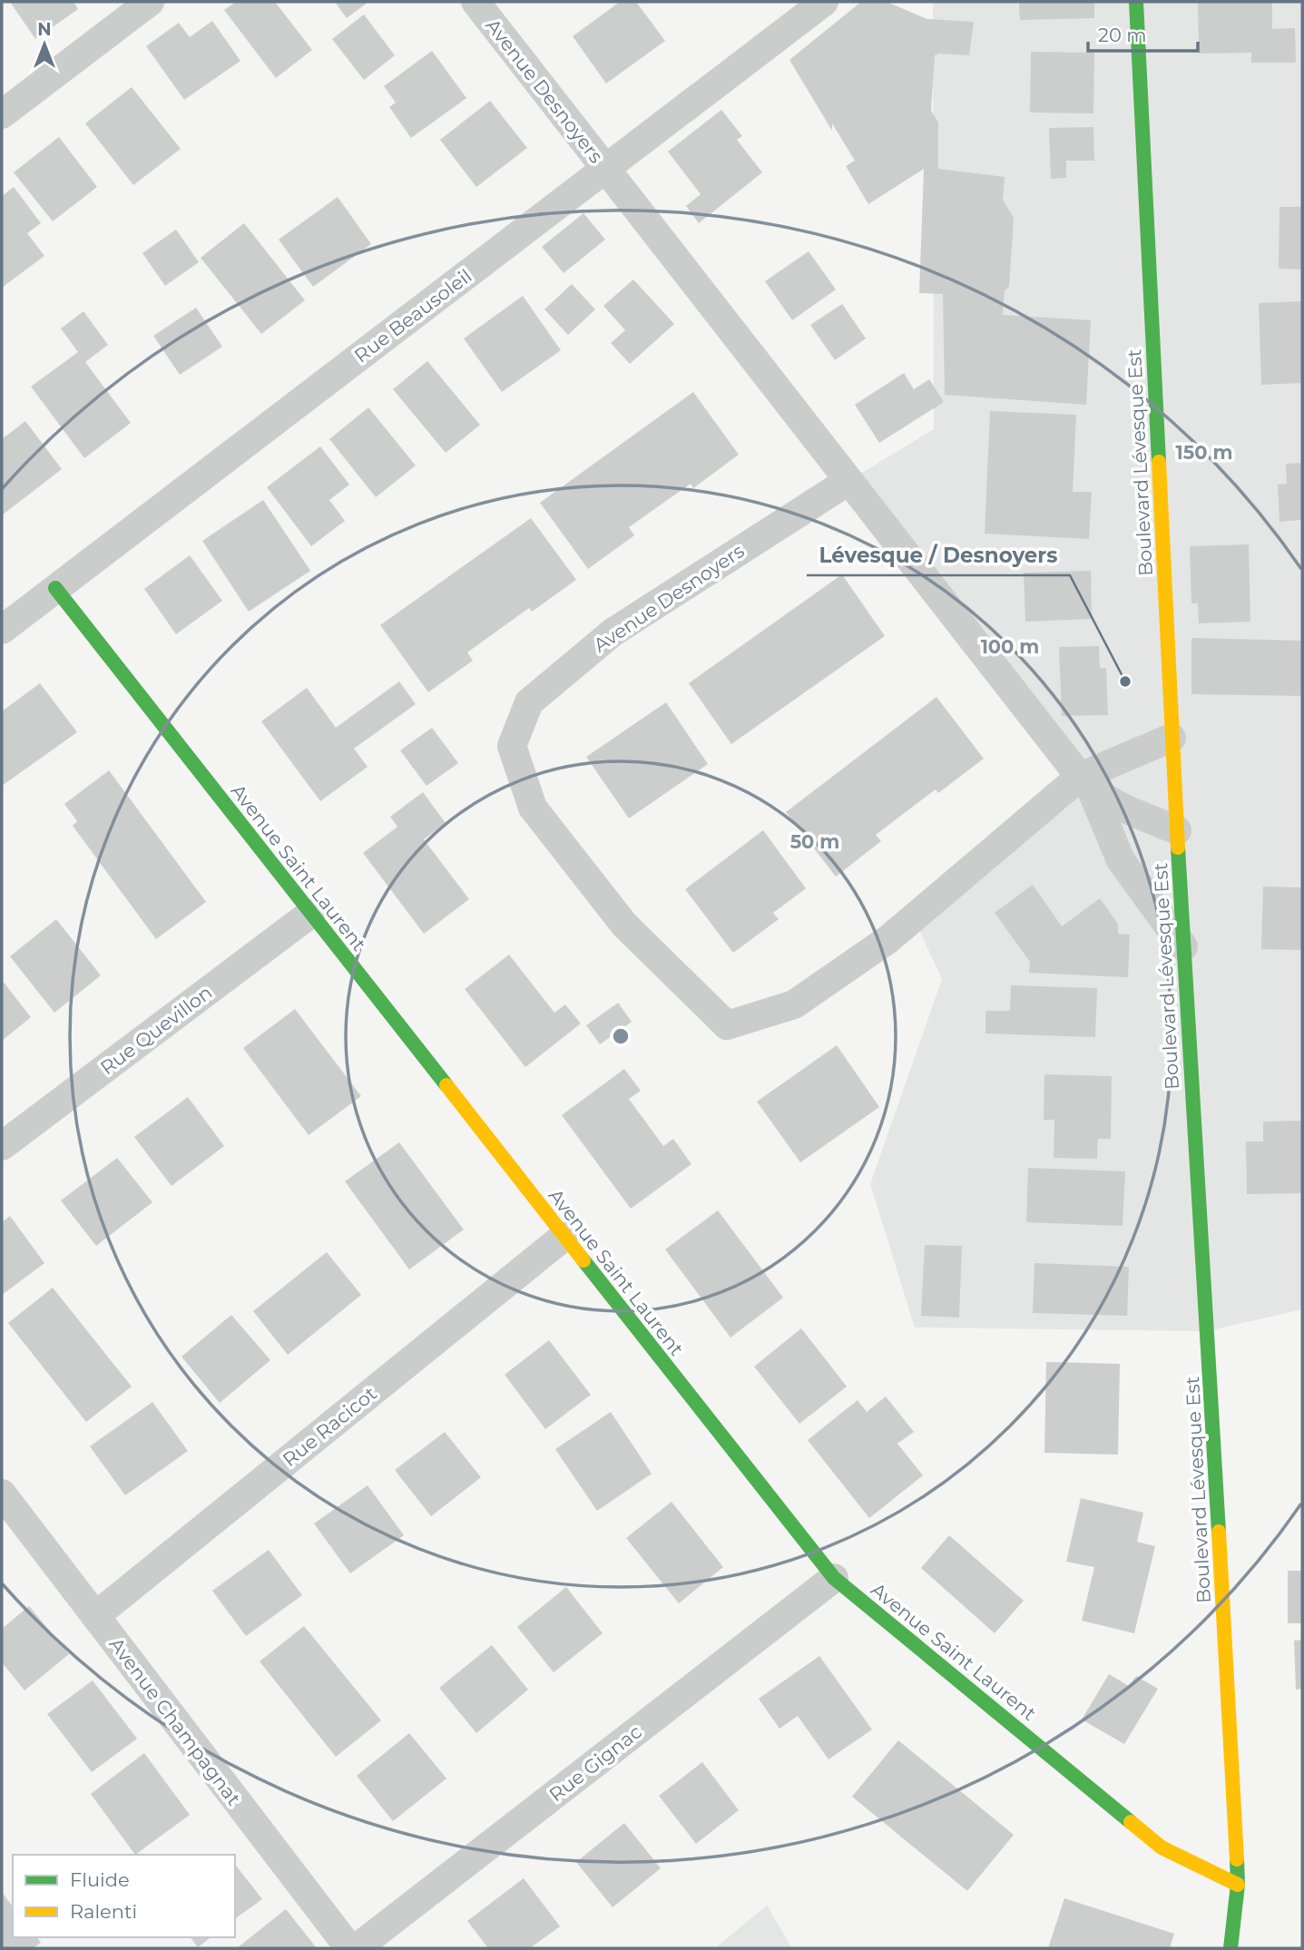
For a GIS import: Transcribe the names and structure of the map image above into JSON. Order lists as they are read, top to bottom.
{
  "streets": {
    "street": [
      "Avenue Desnoyers",
      "Rue Beausoleil",
      "Boulevard Lévesque Est",
      "Avenue Saint Laurent",
      "Rue Quevillon",
      "Rue Racicot",
      "Avenue Champagnat",
      "Rue Gignac"
    ]
  },
  "crossings": [
    ["Avenue Desnoyers", "Rue Beausoleil"],
    ["Avenue Desnoyers", "Boulevard Lévesque Est"],
    ["Rue Beausoleil", "Avenue Saint Laurent"],
    ["Boulevard Lévesque Est", "Avenue Saint Laurent"],
    ["Avenue Saint Laurent", "Rue Quevillon"],
    ["Avenue Saint Laurent", "Rue Racicot"],
    ["Avenue Saint Laurent", "Rue Gignac"],
    ["Rue Racicot", "Avenue Champagnat"]
  ],
  "places": ["Lévesque / Desnoyers"],
  "legend": ["Fluide", "Ralenti"],
  "scale_bar": "20 m",
  "north": "top",
  "rings": ["150 m", "100 m", "50 m"]
}
